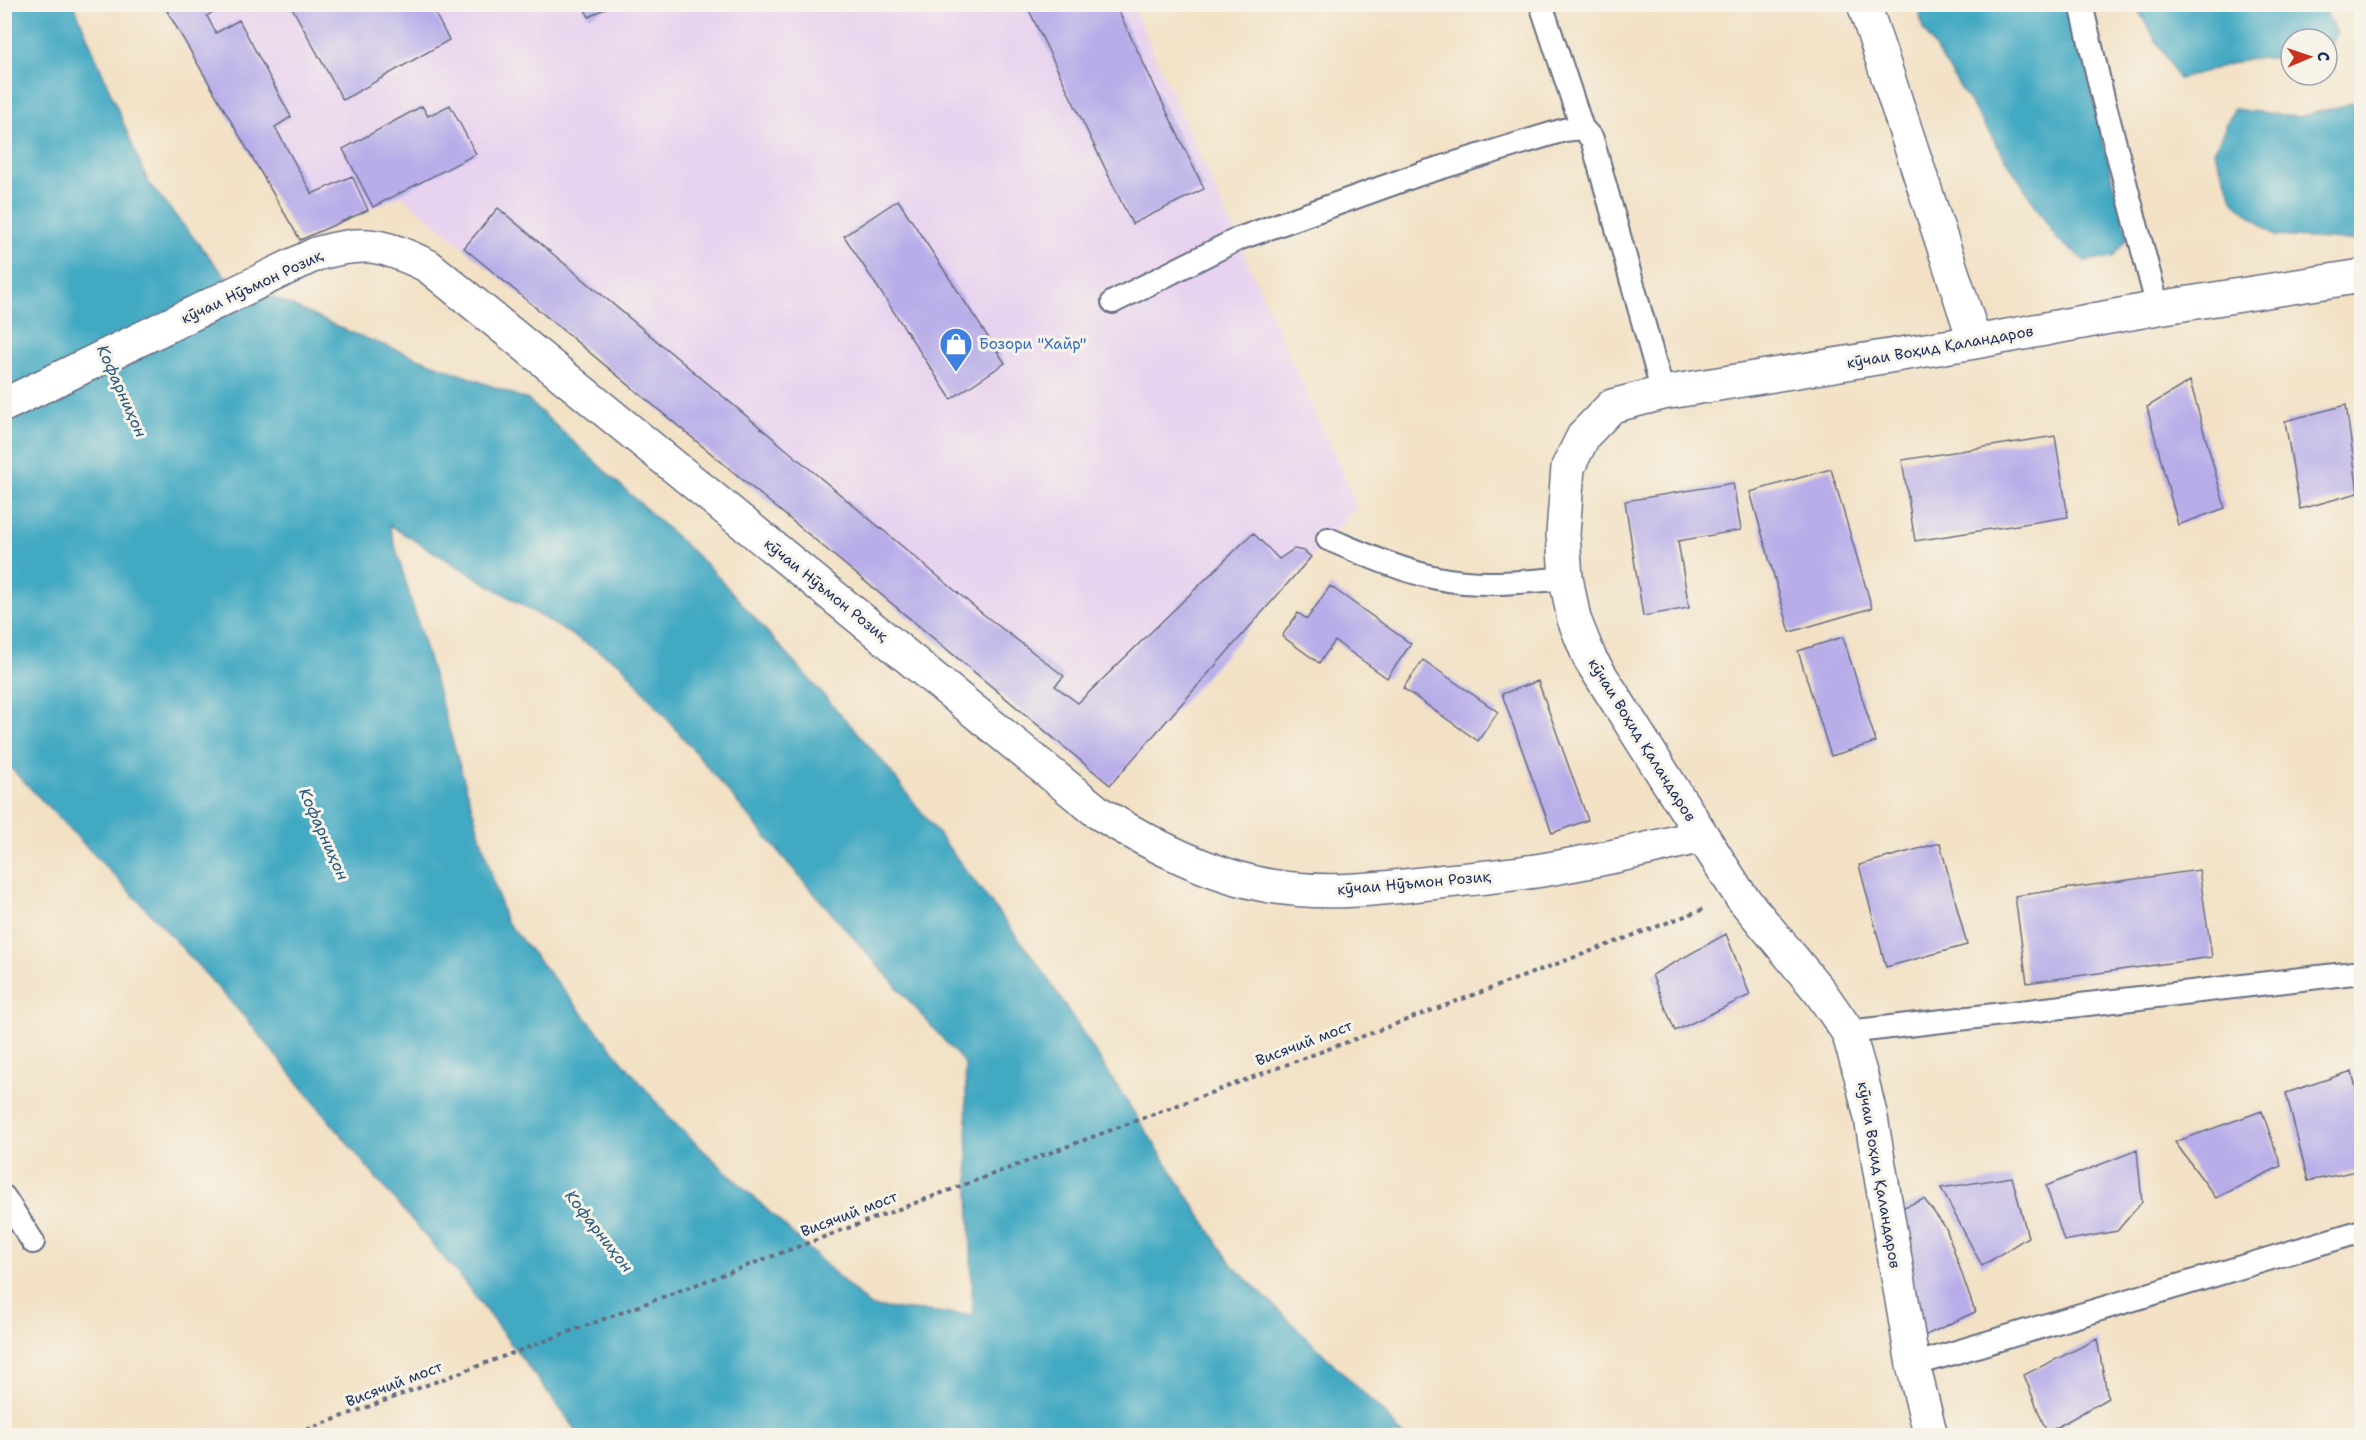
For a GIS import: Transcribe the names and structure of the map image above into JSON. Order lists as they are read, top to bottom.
{
  "streets": {
    "street": ["кӯчаи Нӯъмон Розиқ", "кӯчаи Воҳид Қаландаров"],
    "path": ["Висячий мост"]
  },
  "crossings": [
    ["кӯчаи Нӯъмон Розиқ", "кӯчаи Воҳид Қаландаров"],
    ["кӯчаи Воҳид Қаландаров", "Висячий мост"]
  ],
  "water": ["Кофарниҳон"],
  "places": {
    "shop": ["Бозори \"Хайр\""]
  },
  "north": "right"
}
